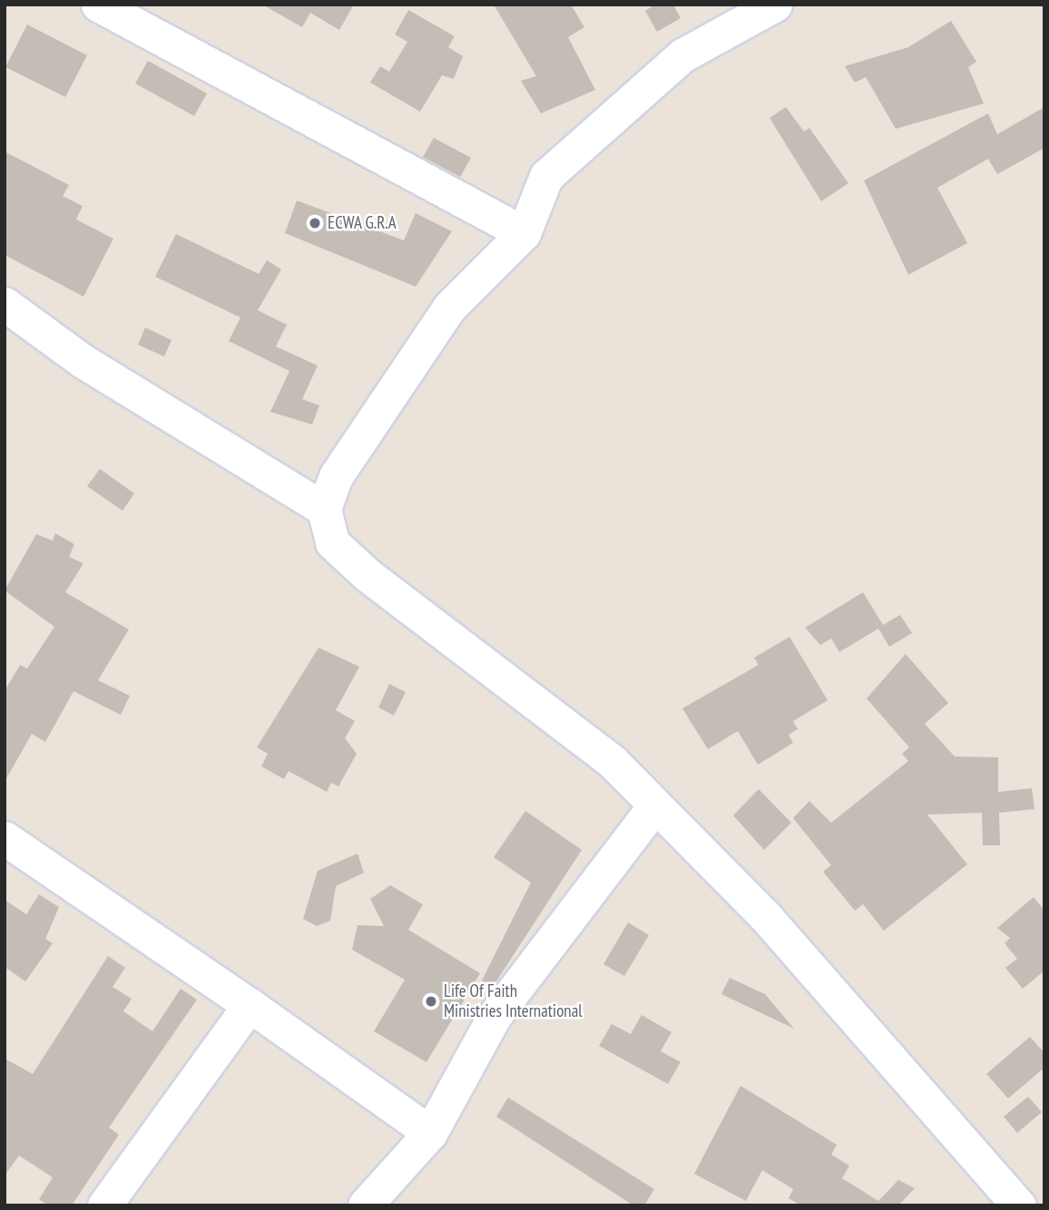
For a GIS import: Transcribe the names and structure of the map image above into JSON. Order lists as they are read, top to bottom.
{
  "places": ["ECWA G.R.A", "Life Of Faith Ministries International"]
}
